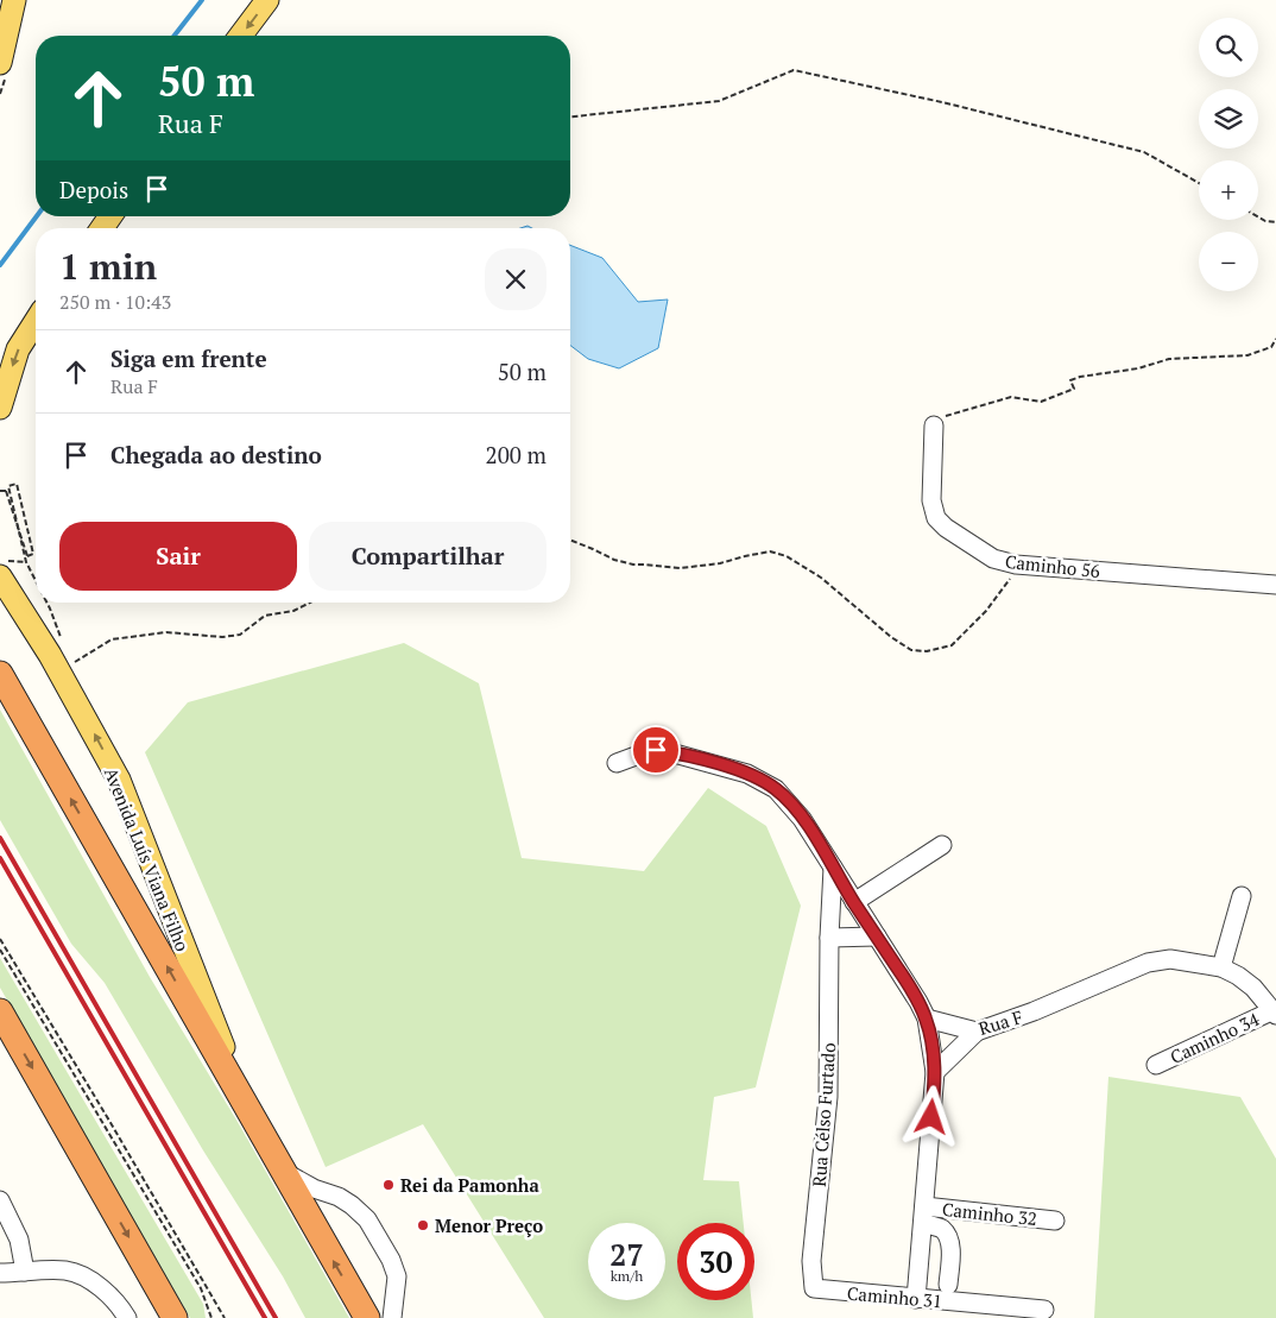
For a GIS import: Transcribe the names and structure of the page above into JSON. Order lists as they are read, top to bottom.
{
  "streets": {
    "highway": ["Avenida Luís Viana Filho"],
    "street": [
      "Caminho 56",
      "Rua F",
      "Caminho 34",
      "Rua Célso Furtado",
      "Caminho 32",
      "Caminho 31"
    ]
  },
  "crossings": [
    ["Rua F", "Caminho 34"],
    ["Rua Célso Furtado", "Caminho 31"]
  ],
  "one_way": ["Avenida Luís Viana Filho"],
  "places": ["Rei da Pamonha", "Menor Preço"],
  "page": {
    "map_buttons": ["+", "−"],
    "turn": ["50 m", "Rua F"],
    "then": "Depois",
    "heading": ["1 min", "250 m · 10:43"],
    "list": [
      {
        "name": "Siga em frente",
        "note": "Rua F",
        "value": "50 m"
      },
      {
        "name": "Chegada ao destino",
        "value": "200 m"
      }
    ],
    "buttons": ["Sair", "Compartilhar"],
    "speed": "27 km/h",
    "limit": "30"
  }
}
